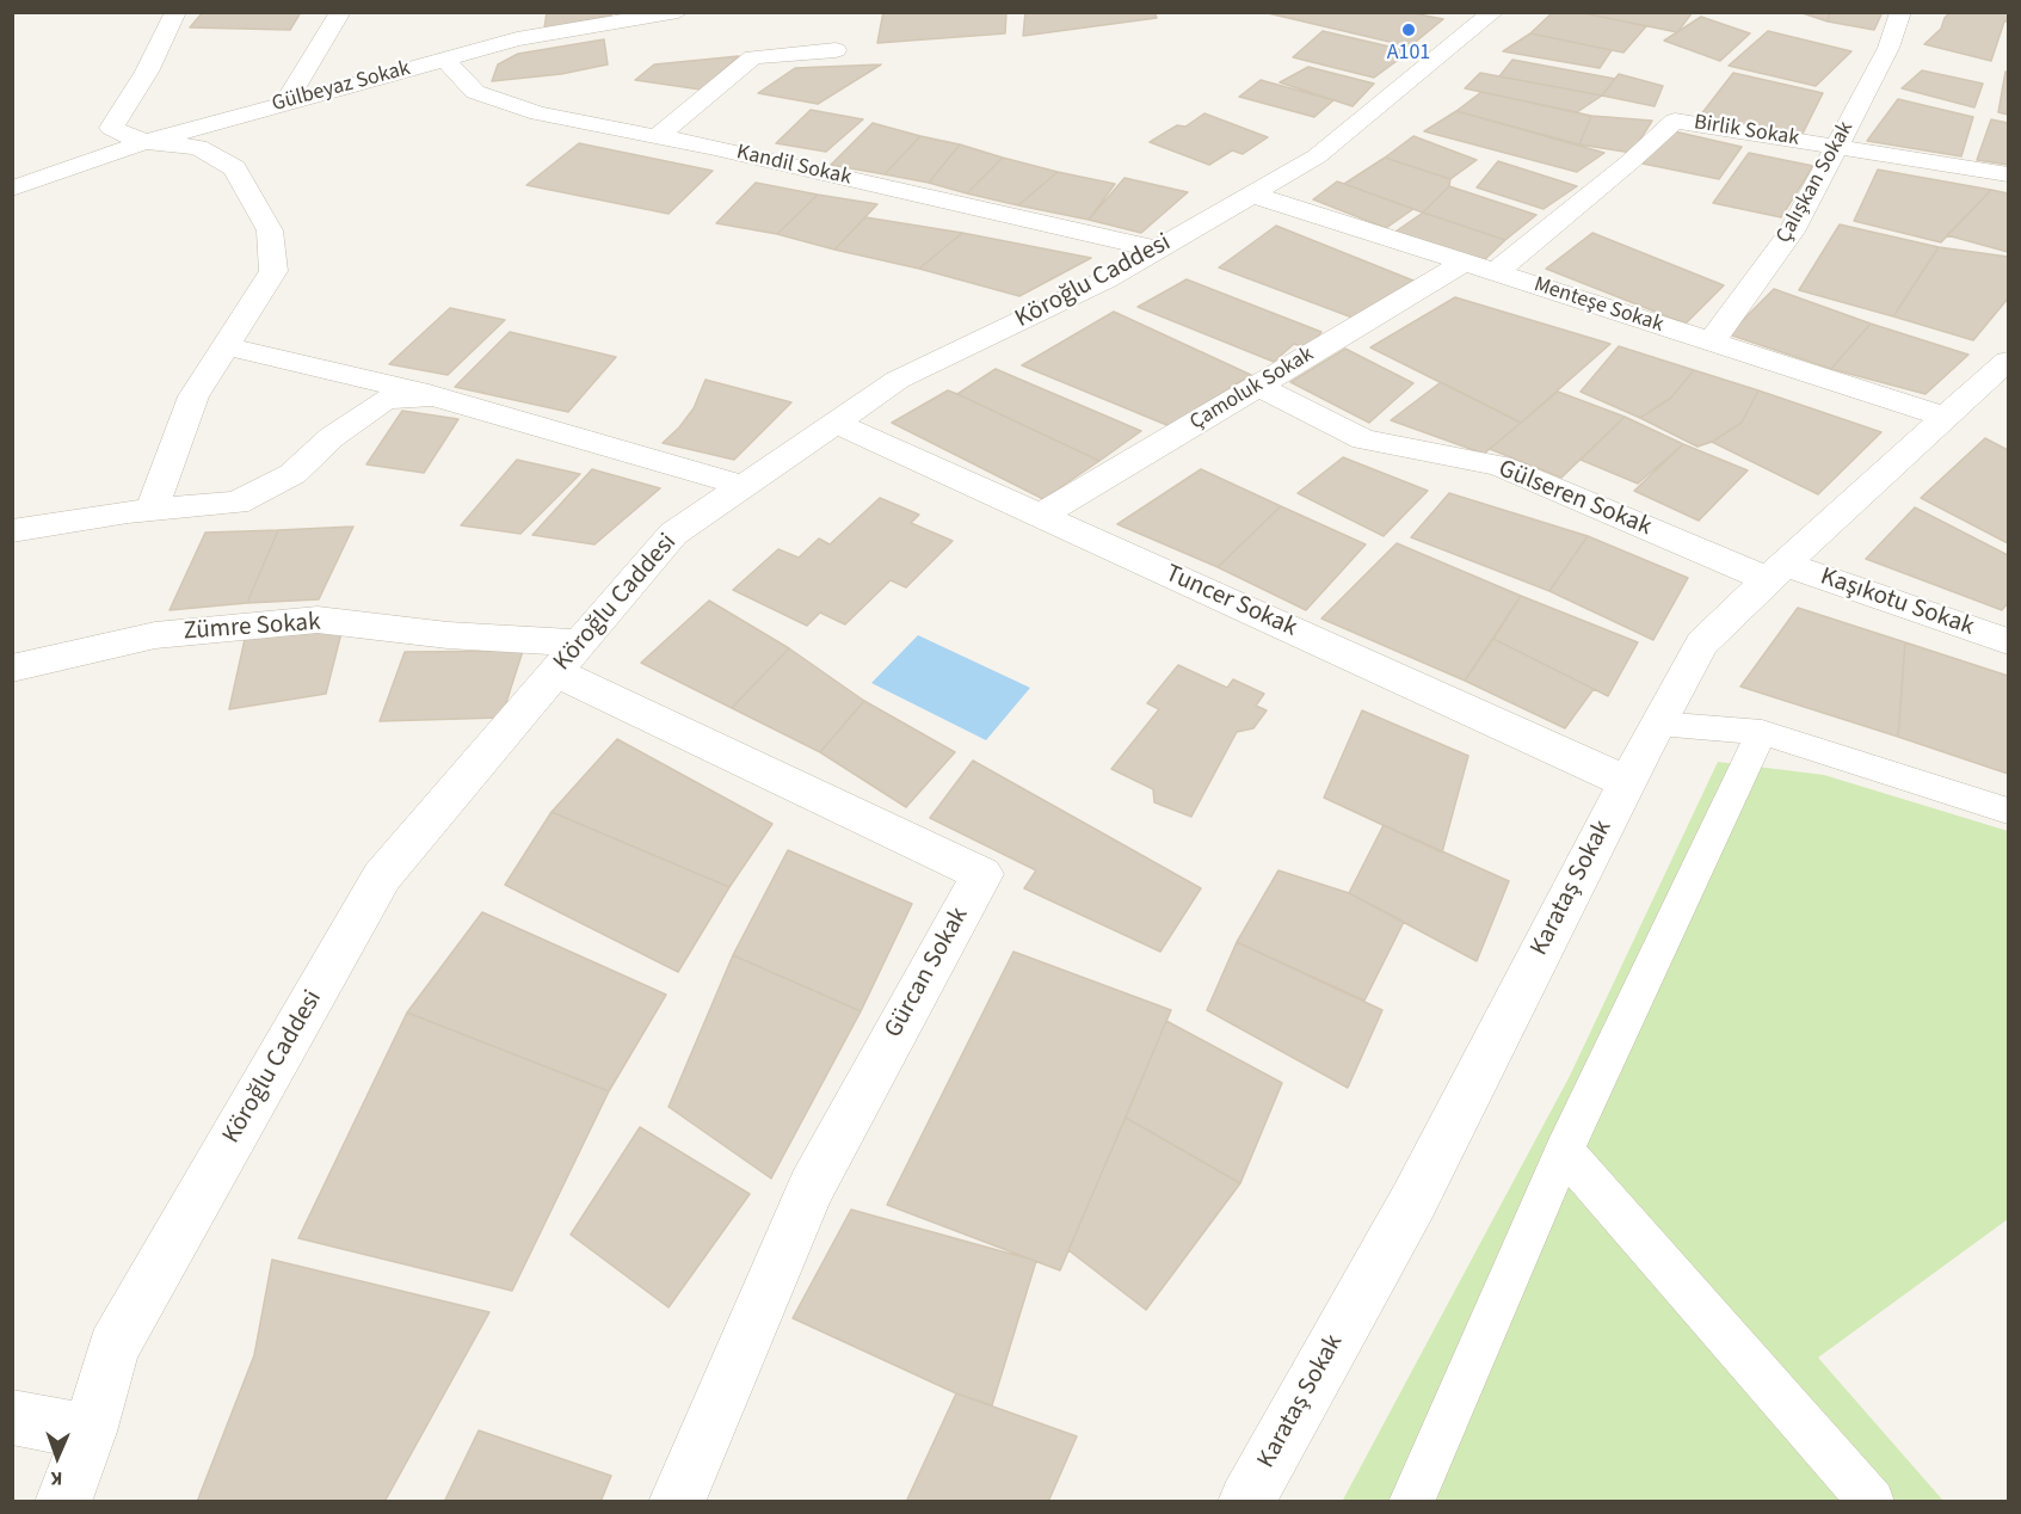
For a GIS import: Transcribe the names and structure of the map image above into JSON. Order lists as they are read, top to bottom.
{
  "streets": {
    "street": [
      "Gülbeyaz Sokak",
      "Birlik Sokak",
      "Kandil Sokak",
      "Çalışkan Sokak",
      "Köroğlu Caddesi",
      "Menteşe Sokak",
      "Çamoluk Sokak",
      "Gülseren Sokak",
      "Tuncer Sokak",
      "Kaşıkotu Sokak",
      "Zümre Sokak",
      "Karataş Sokak",
      "Gürcan Sokak"
    ]
  },
  "crossings": [
    ["Gülbeyaz Sokak", "Kandil Sokak"],
    ["Birlik Sokak", "Çalışkan Sokak"],
    ["Birlik Sokak", "Menteşe Sokak"],
    ["Kandil Sokak", "Köroğlu Caddesi"],
    ["Çalışkan Sokak", "Menteşe Sokak"],
    ["Köroğlu Caddesi", "Menteşe Sokak"],
    ["Köroğlu Caddesi", "Tuncer Sokak"],
    ["Köroğlu Caddesi", "Zümre Sokak"],
    ["Köroğlu Caddesi", "Gürcan Sokak"],
    ["Menteşe Sokak", "Çamoluk Sokak"],
    ["Menteşe Sokak", "Karataş Sokak"],
    ["Çamoluk Sokak", "Gülseren Sokak"],
    ["Çamoluk Sokak", "Tuncer Sokak"],
    ["Gülseren Sokak", "Kaşıkotu Sokak"],
    ["Gülseren Sokak", "Karataş Sokak"],
    ["Tuncer Sokak", "Karataş Sokak"],
    ["Kaşıkotu Sokak", "Karataş Sokak"],
    ["Zümre Sokak", "Gürcan Sokak"]
  ],
  "places": ["A101"],
  "north": "bottom"
}
